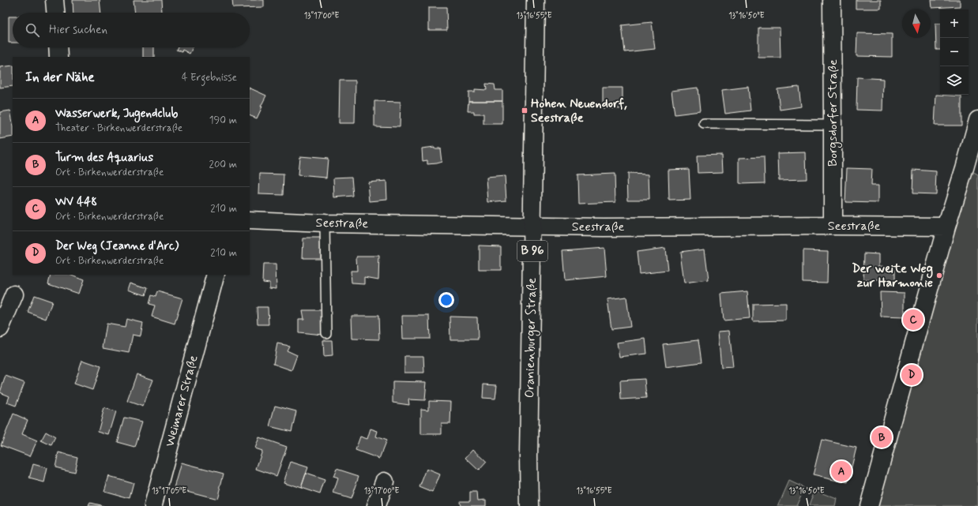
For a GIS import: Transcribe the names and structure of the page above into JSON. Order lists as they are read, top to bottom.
{
  "streets": {
    "street": [
      "Borgsdorfer Straße",
      "Seestraße",
      "B 96",
      "Oranienburger Straße",
      "Weimarer Straße"
    ]
  },
  "crossings": [
    ["Borgsdorfer Straße", "Seestraße"],
    ["Seestraße", "Oranienburger Straße"]
  ],
  "places": {
    "transit": ["Hohen Neuendorf, Seestraße"],
    "other": ["Der weite Weg zur Harmonie"]
  },
  "north": "bottom",
  "page": {
    "map_buttons": ["+", "−"],
    "search": "Hier suchen",
    "heading": ["In der Nähe", "4 Ergebnisse"],
    "list": [
      {
        "mark": "A",
        "name": "Wasserwerk, Jugendclub",
        "note": "Theater · Birkenwerderstraße",
        "value": "190 m"
      },
      {
        "mark": "B",
        "name": "Turm des Aquarius",
        "note": "Ort · Birkenwerderstraße",
        "value": "200 m"
      },
      {
        "mark": "C",
        "name": "WV 448",
        "note": "Ort · Birkenwerderstraße",
        "value": "210 m"
      },
      {
        "mark": "D",
        "name": "Der Weg (Jeanne d'Arc)",
        "note": "Ort · Birkenwerderstraße",
        "value": "210 m"
      }
    ],
    "pins": [
      "C",
      "D",
      "B",
      "A"
    ]
  },
  "coordinates": [
    "13°17'00\"E",
    "13°16'55\"E",
    "13°16'50\"E",
    "13°17'05\"E"
  ]
}
